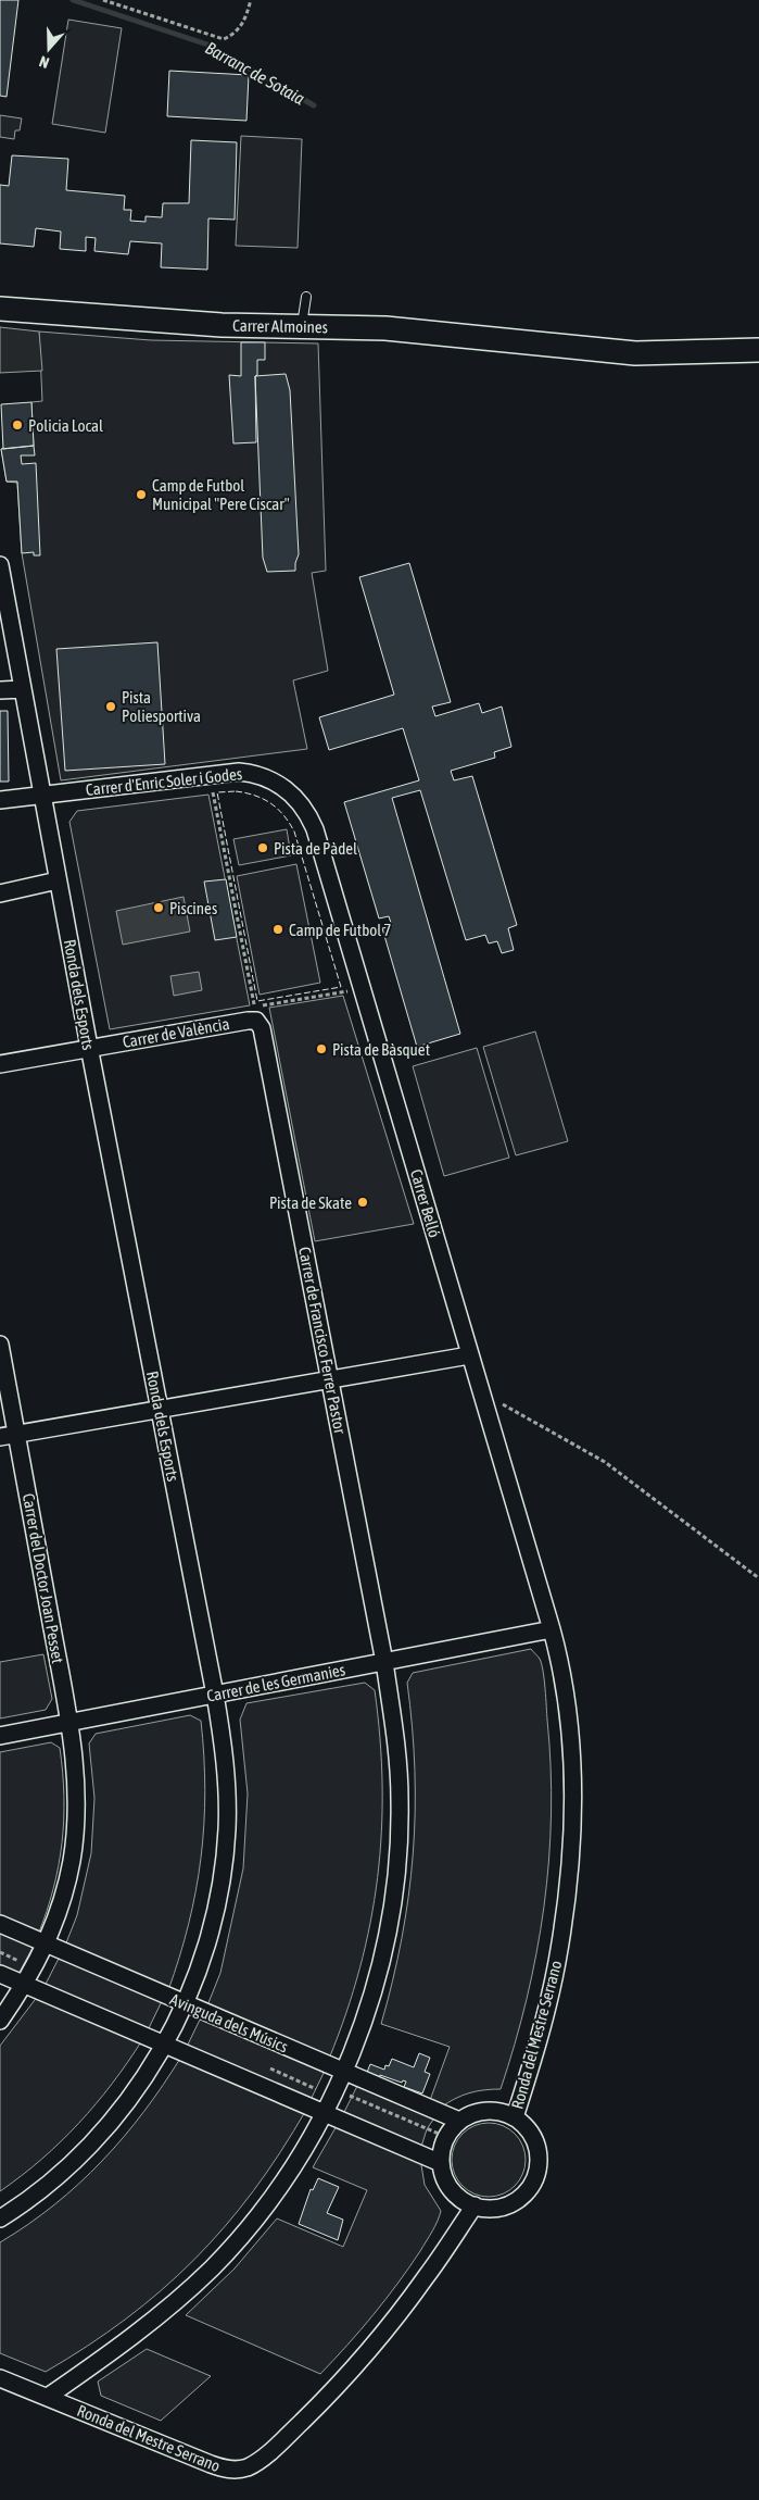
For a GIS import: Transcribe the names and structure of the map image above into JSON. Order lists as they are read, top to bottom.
{
  "streets": {
    "street": [
      "Carrer Almoines",
      "Carrer d'Enric Soler i Godes",
      "Ronda dels Esports",
      "Carrer de València",
      "Carrer Belló",
      "Carrer de Francisco Ferrer Pastor",
      "Carrer del Doctor Joan Pesset",
      "Carrer de les Germanies",
      "Avinguda dels Músics",
      "Ronda del Mestre Serrano"
    ]
  },
  "crossings": [
    ["Carrer d'Enric Soler i Godes", "Ronda dels Esports"],
    ["Carrer d'Enric Soler i Godes", "Carrer Belló"],
    ["Ronda dels Esports", "Carrer de València"],
    ["Ronda dels Esports", "Carrer de les Germanies"],
    ["Ronda dels Esports", "Avinguda dels Músics"],
    ["Carrer de València", "Carrer de Francisco Ferrer Pastor"],
    ["Carrer Belló", "Carrer de les Germanies"],
    ["Carrer Belló", "Ronda del Mestre Serrano"],
    ["Carrer de Francisco Ferrer Pastor", "Carrer de les Germanies"],
    ["Carrer de Francisco Ferrer Pastor", "Avinguda dels Músics"],
    ["Carrer de Francisco Ferrer Pastor", "Ronda del Mestre Serrano"],
    ["Carrer del Doctor Joan Pesset", "Carrer de les Germanies"],
    ["Carrer del Doctor Joan Pesset", "Avinguda dels Músics"],
    ["Carrer de les Germanies", "Ronda del Mestre Serrano"],
    ["Avinguda dels Músics", "Ronda del Mestre Serrano"]
  ],
  "water": ["Barranc de Sotaia"],
  "places": [
    "Policia Local",
    "Camp de Futbol Municipal \"Pere Ciscar\"",
    "Pista Poliesportiva",
    "Pista de Pàdel",
    "Piscines",
    "Camp de Futbol 7",
    "Pista de Bàsquet",
    "Pista de Skate"
  ],
  "north": "bottom"
}
